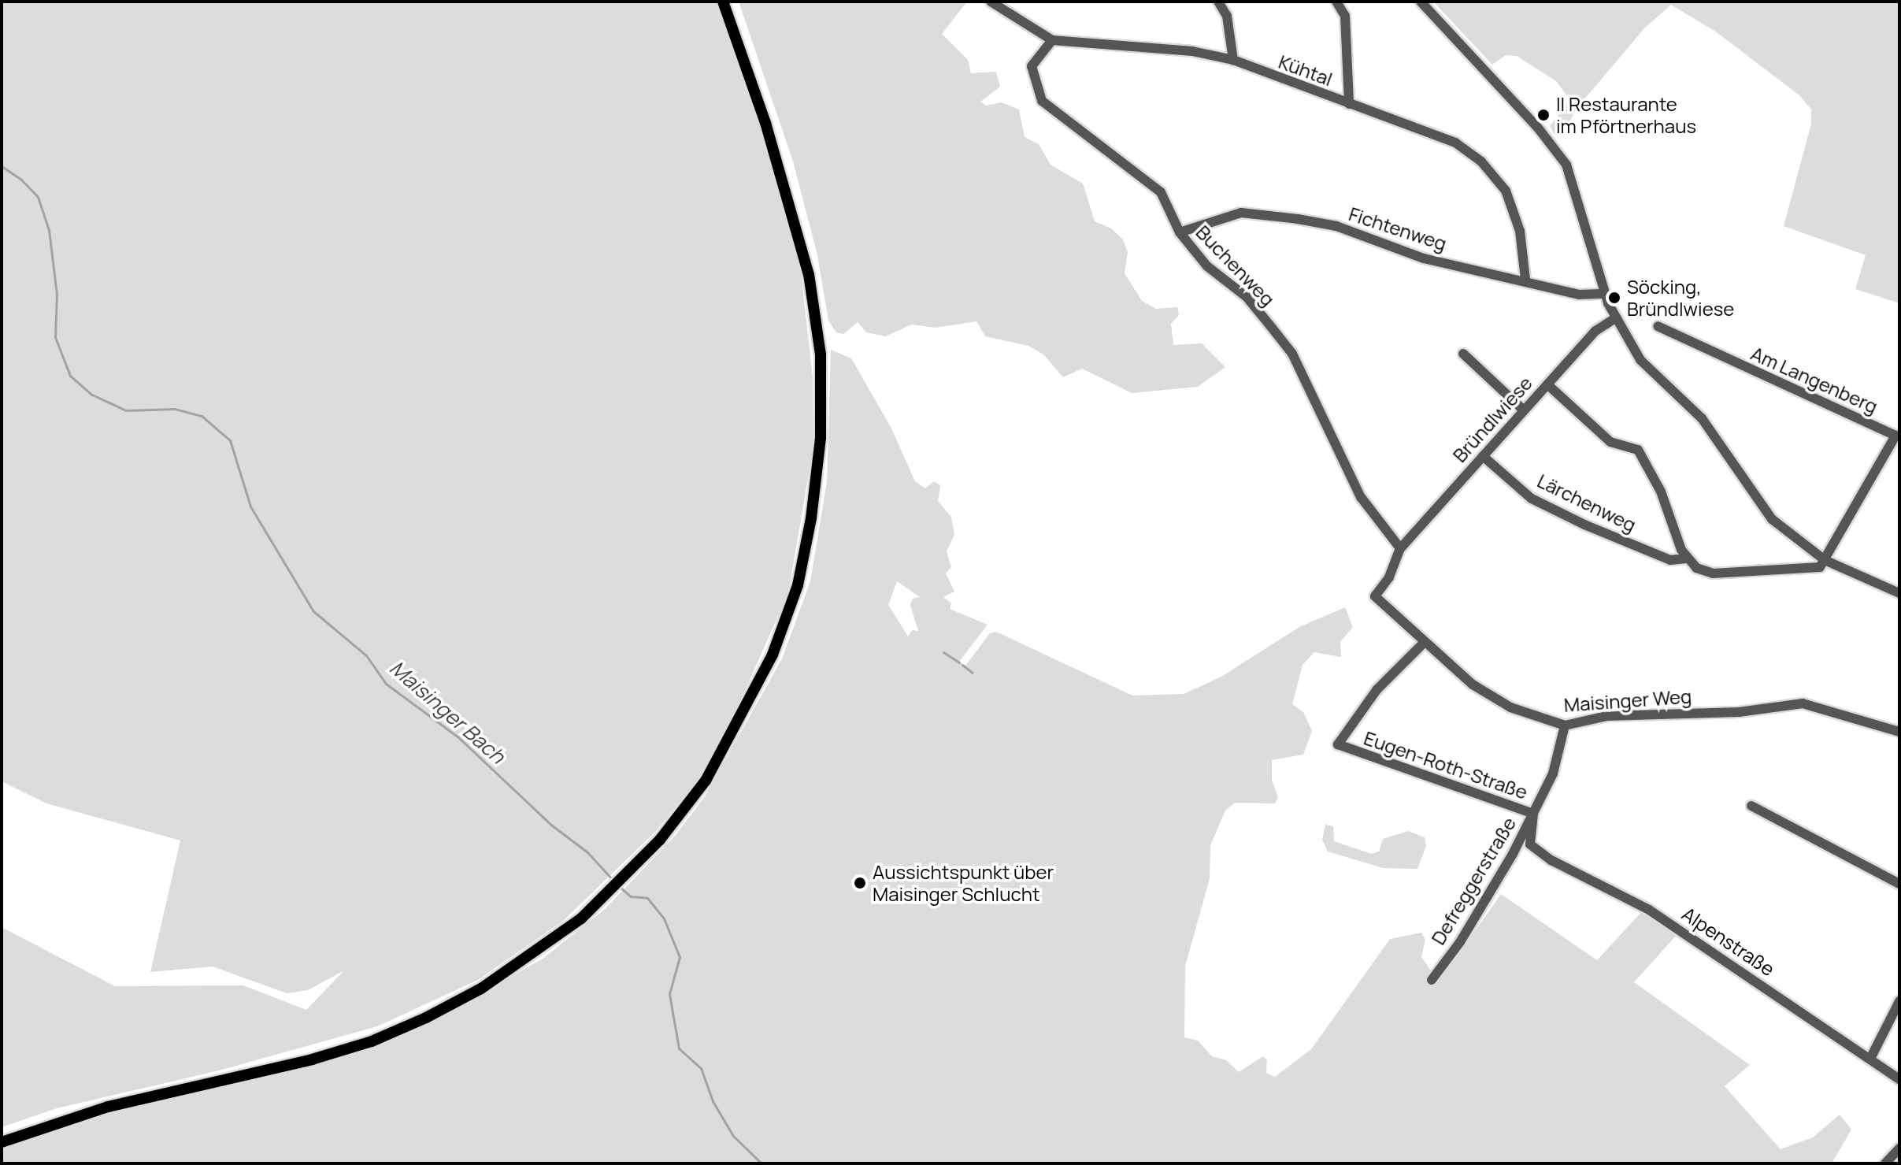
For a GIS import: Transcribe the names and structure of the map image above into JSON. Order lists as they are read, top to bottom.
{
  "streets": {
    "street": [
      "Kühtal",
      "Fichtenweg",
      "Buchenweg",
      "Am Langenberg",
      "Bründlwiese",
      "Lärchenweg",
      "Maisinger Weg",
      "Eugen-Roth-Straße",
      "Defreggerstraße",
      "Alpenstraße"
    ]
  },
  "crossings": [
    ["Kühtal", "Fichtenweg"],
    ["Kühtal", "Buchenweg"],
    ["Fichtenweg", "Buchenweg"],
    ["Buchenweg", "Bründlwiese"],
    ["Buchenweg", "Maisinger Weg"],
    ["Bründlwiese", "Lärchenweg"],
    ["Bründlwiese", "Maisinger Weg"],
    ["Maisinger Weg", "Eugen-Roth-Straße"],
    ["Maisinger Weg", "Defreggerstraße"],
    ["Eugen-Roth-Straße", "Defreggerstraße"],
    ["Eugen-Roth-Straße", "Alpenstraße"]
  ],
  "water": ["Maisinger Bach"],
  "places": ["Il Restaurante im Pförtnerhaus", "Söcking, Bründlwiese", "Aussichtspunkt über Maisinger Schlucht"]
}
